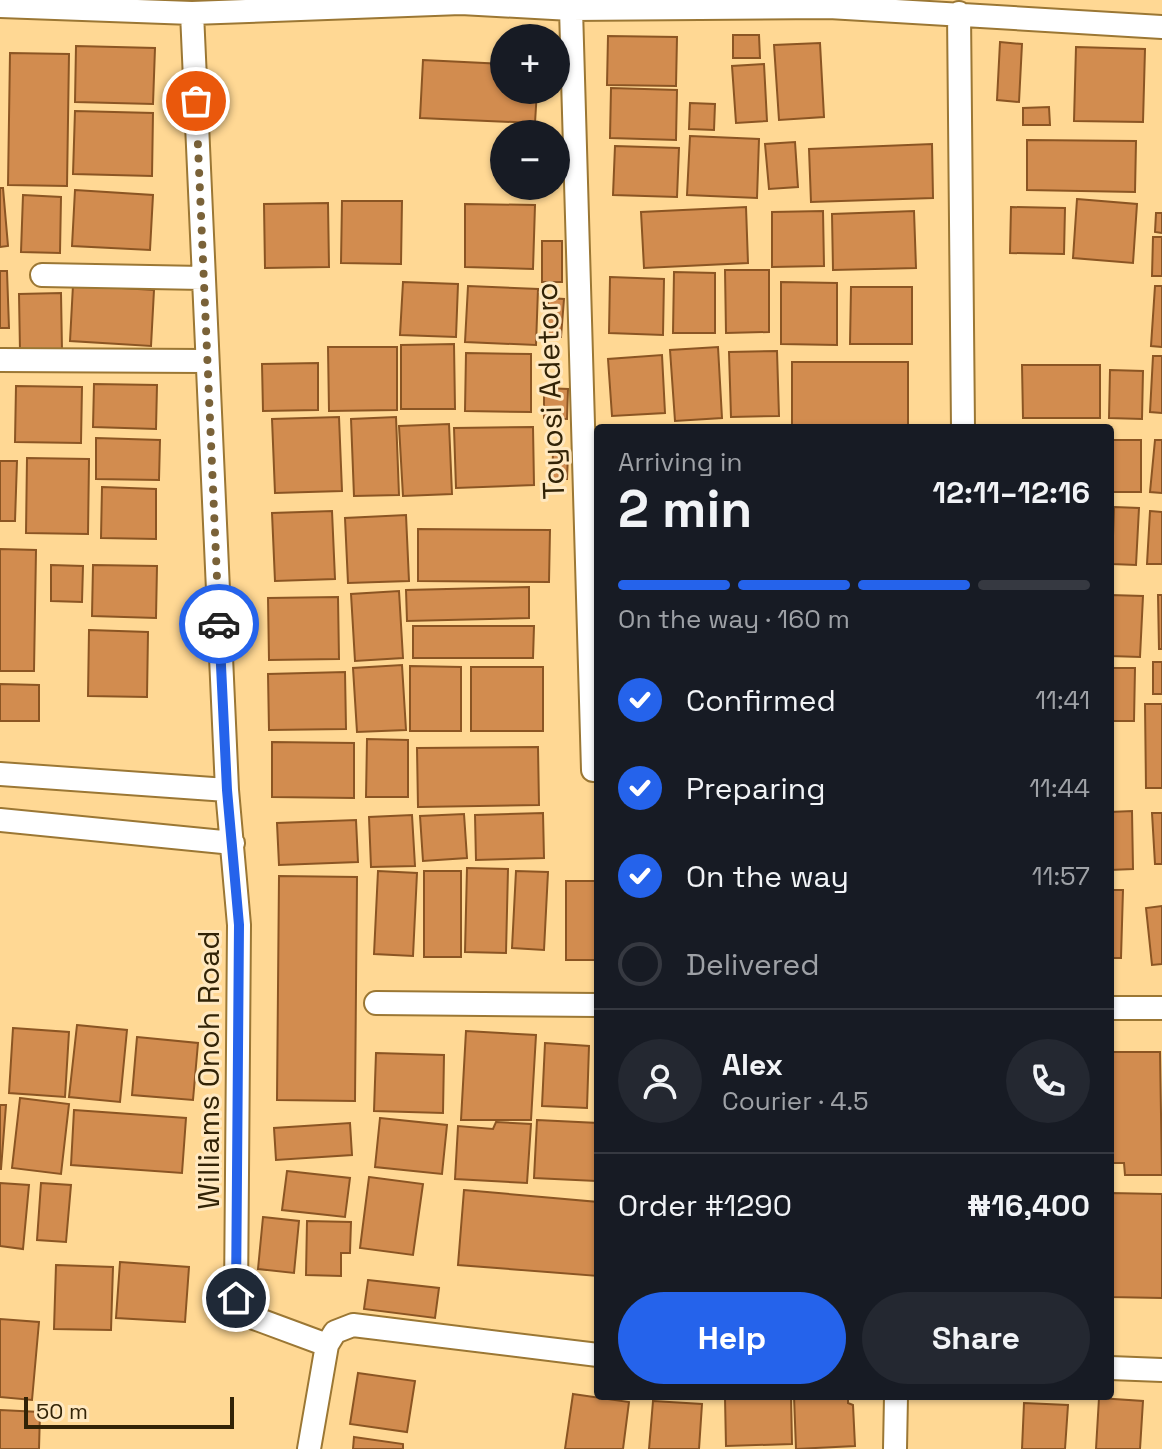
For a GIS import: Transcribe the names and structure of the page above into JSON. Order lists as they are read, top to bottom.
{
  "streets": {
    "street": ["Toyosi Adetoro", "Williams Onoh Road"]
  },
  "scale_bar": "50 m",
  "page": {
    "map_buttons": ["+", "−"],
    "heading": ["2 min", "Arriving in", "12:11–12:16"],
    "panel": [
      "Alex",
      "Courier · 4.5",
      "Order #1290",
      "₦16,400"
    ],
    "bar": "On the way · 160 m",
    "list": [
      ["Confirmed", "11:41"],
      ["Preparing", "11:44"],
      ["On the way", "11:57"],
      "Delivered"
    ],
    "buttons": ["Help", "Share"],
    "scale": "50 m"
  }
}
